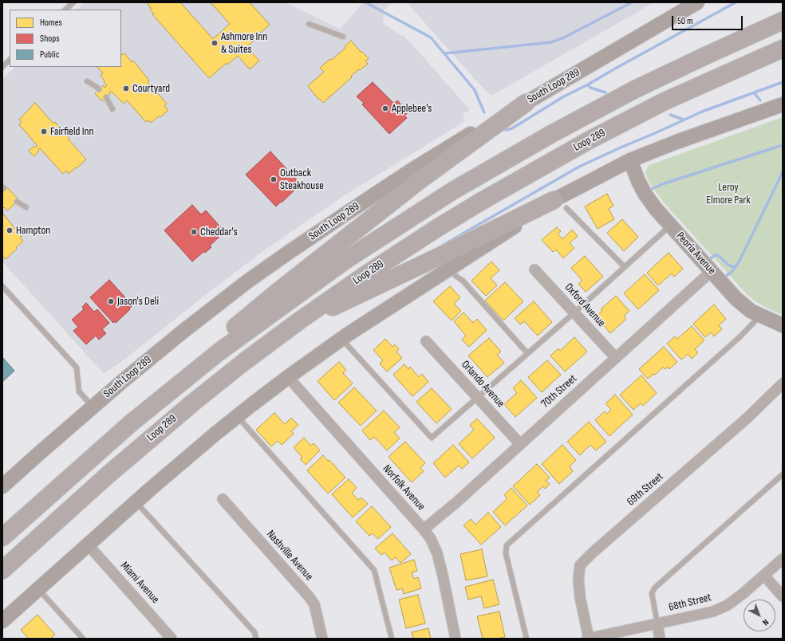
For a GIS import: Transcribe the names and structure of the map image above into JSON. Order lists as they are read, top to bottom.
{
  "streets": {
    "highway": ["Loop 289"],
    "main road": ["South Loop 289", "Peoria Avenue"],
    "street": [
      "Oxford Avenue",
      "Orlando Avenue",
      "70th Street",
      "Norfolk Avenue",
      "69th Street",
      "Nashville Avenue",
      "Miami Avenue",
      "68th Street"
    ]
  },
  "crossings": [
    ["Peoria Avenue", "70th Street"],
    ["Oxford Avenue", "70th Street"],
    ["Orlando Avenue", "70th Street"],
    ["70th Street", "Norfolk Avenue"],
    ["69th Street", "68th Street"]
  ],
  "parks": ["Leroy Elmore Park"],
  "places": [
    "Ashmore Inn & Suites",
    "Courtyard",
    "Applebee's",
    "Fairfield Inn",
    "Outback Steakhouse",
    "Hampton",
    "Cheddar's",
    "Jason's Deli"
  ],
  "legend": ["Homes", "Shops", "Public"],
  "scale_bar": "50 m",
  "north": "bottom right"
}
